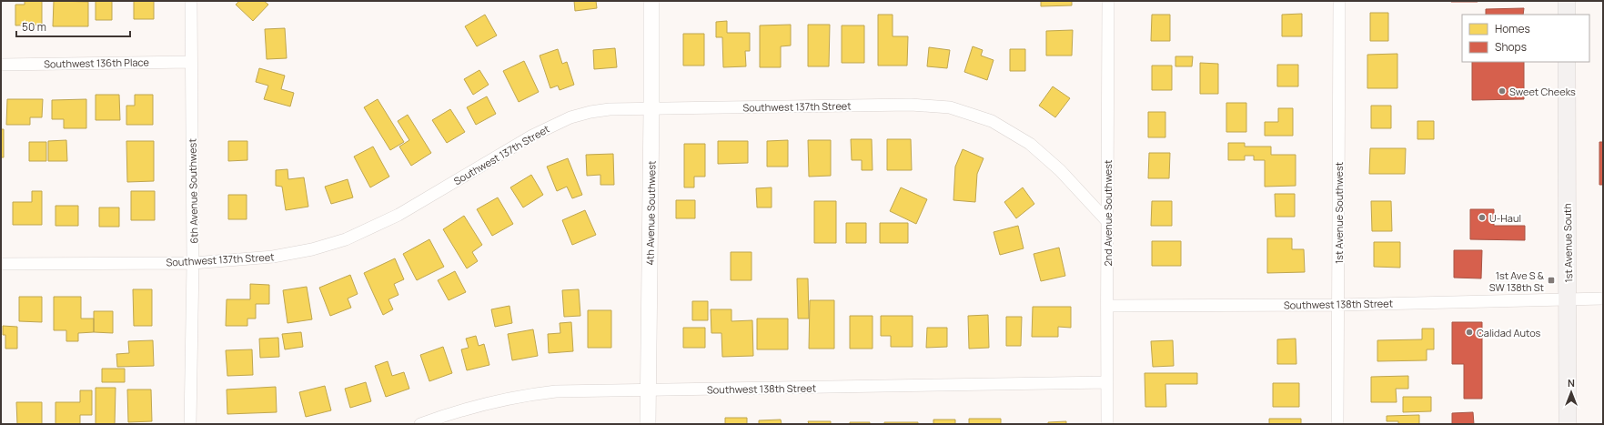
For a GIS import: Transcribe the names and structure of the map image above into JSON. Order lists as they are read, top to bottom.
{
  "streets": {
    "main road": ["1st Avenue South"],
    "street": [
      "Southwest 136th Place",
      "Southwest 137th Street",
      "6th Avenue Southwest",
      "4th Avenue Southwest",
      "2nd Avenue Southwest",
      "1st Avenue Southwest",
      "Southwest 138th Street"
    ]
  },
  "crossings": [
    ["Southwest 136th Place", "6th Avenue Southwest"],
    ["Southwest 137th Street", "6th Avenue Southwest"],
    ["Southwest 137th Street", "4th Avenue Southwest"],
    ["Southwest 137th Street", "2nd Avenue Southwest"],
    ["4th Avenue Southwest", "Southwest 138th Street"],
    ["2nd Avenue Southwest", "Southwest 138th Street"],
    ["1st Avenue Southwest", "Southwest 138th Street"],
    ["1st Avenue South", "Southwest 138th Street"]
  ],
  "places": {
    "other": ["Sweet Cheeks", "U-Haul", "Calidad Autos"],
    "transit": ["1st Ave S & SW 138th St"]
  },
  "legend": ["Homes", "Shops"],
  "scale_bar": "50 m",
  "north": "top"
}
